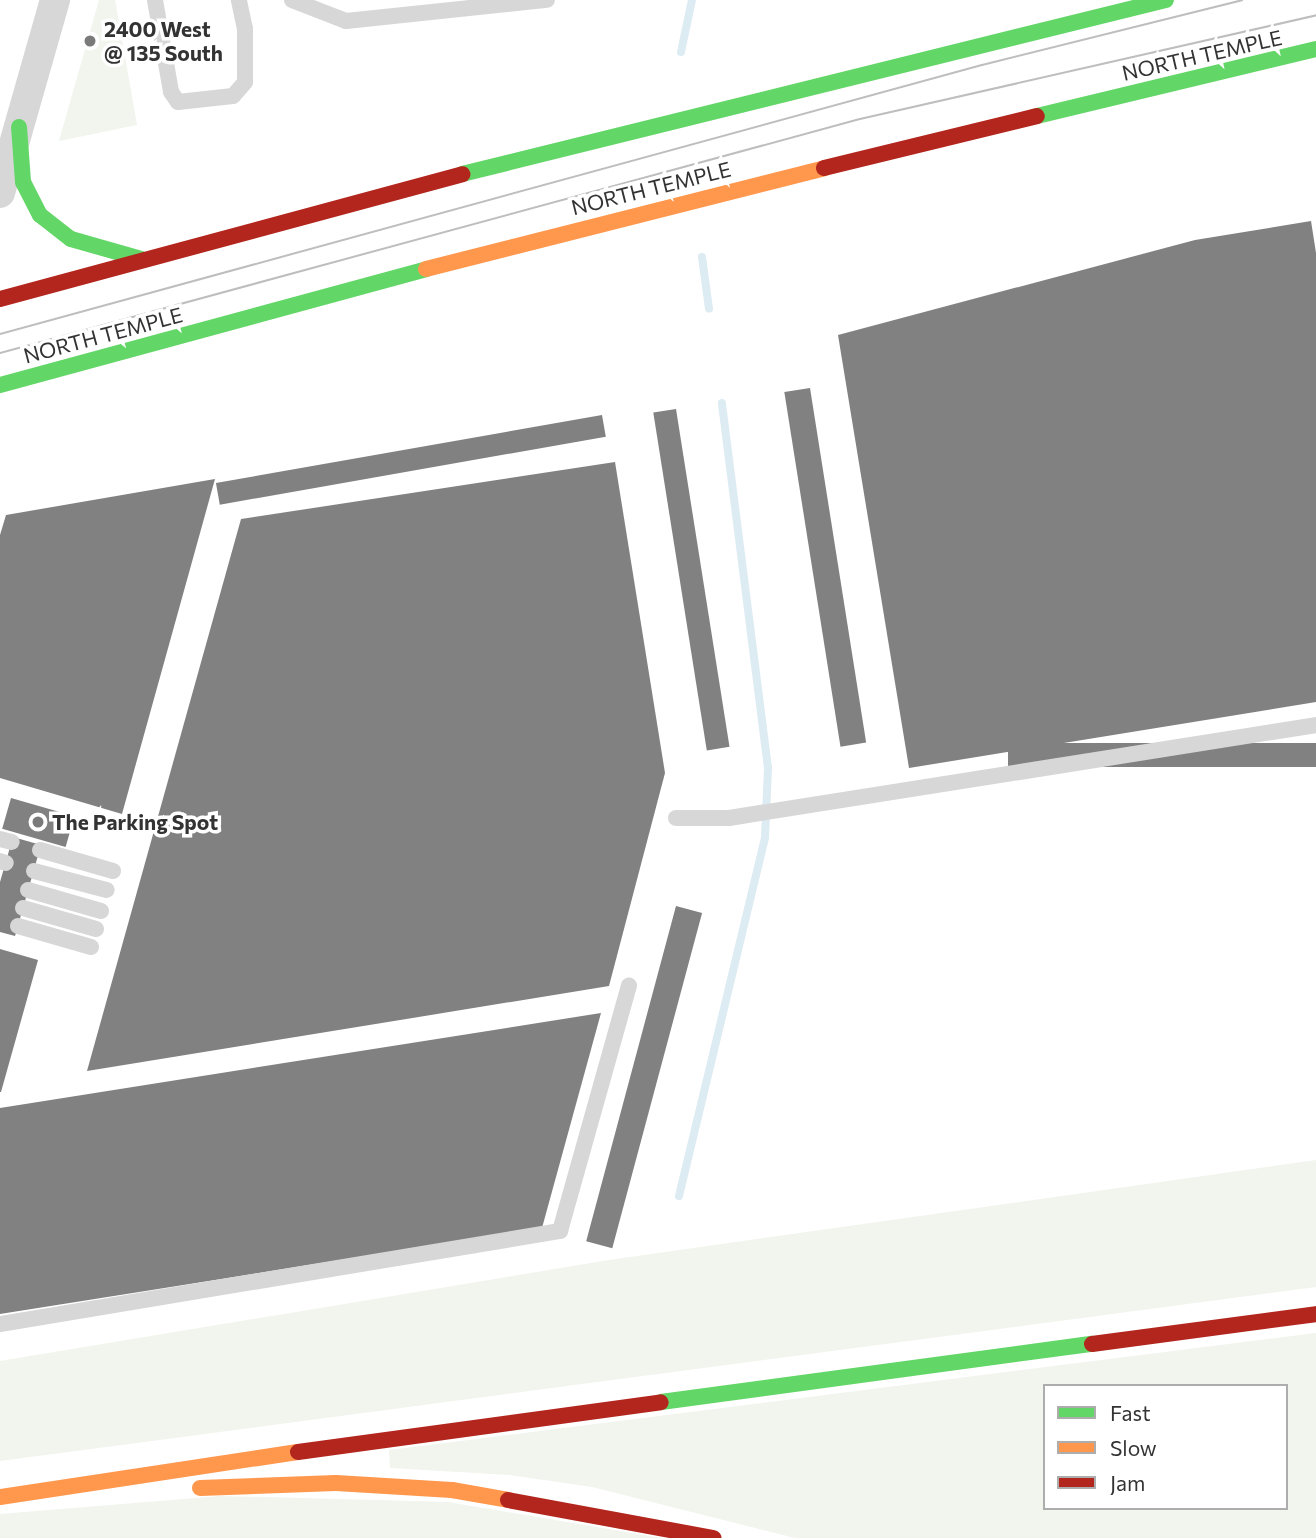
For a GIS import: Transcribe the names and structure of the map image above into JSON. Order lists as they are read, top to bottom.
{
  "streets": {
    "main road": ["NORTH TEMPLE"]
  },
  "places": ["2400 West @ 135 South", "The Parking Spot"],
  "legend": ["Fast", "Slow", "Jam"]
}
